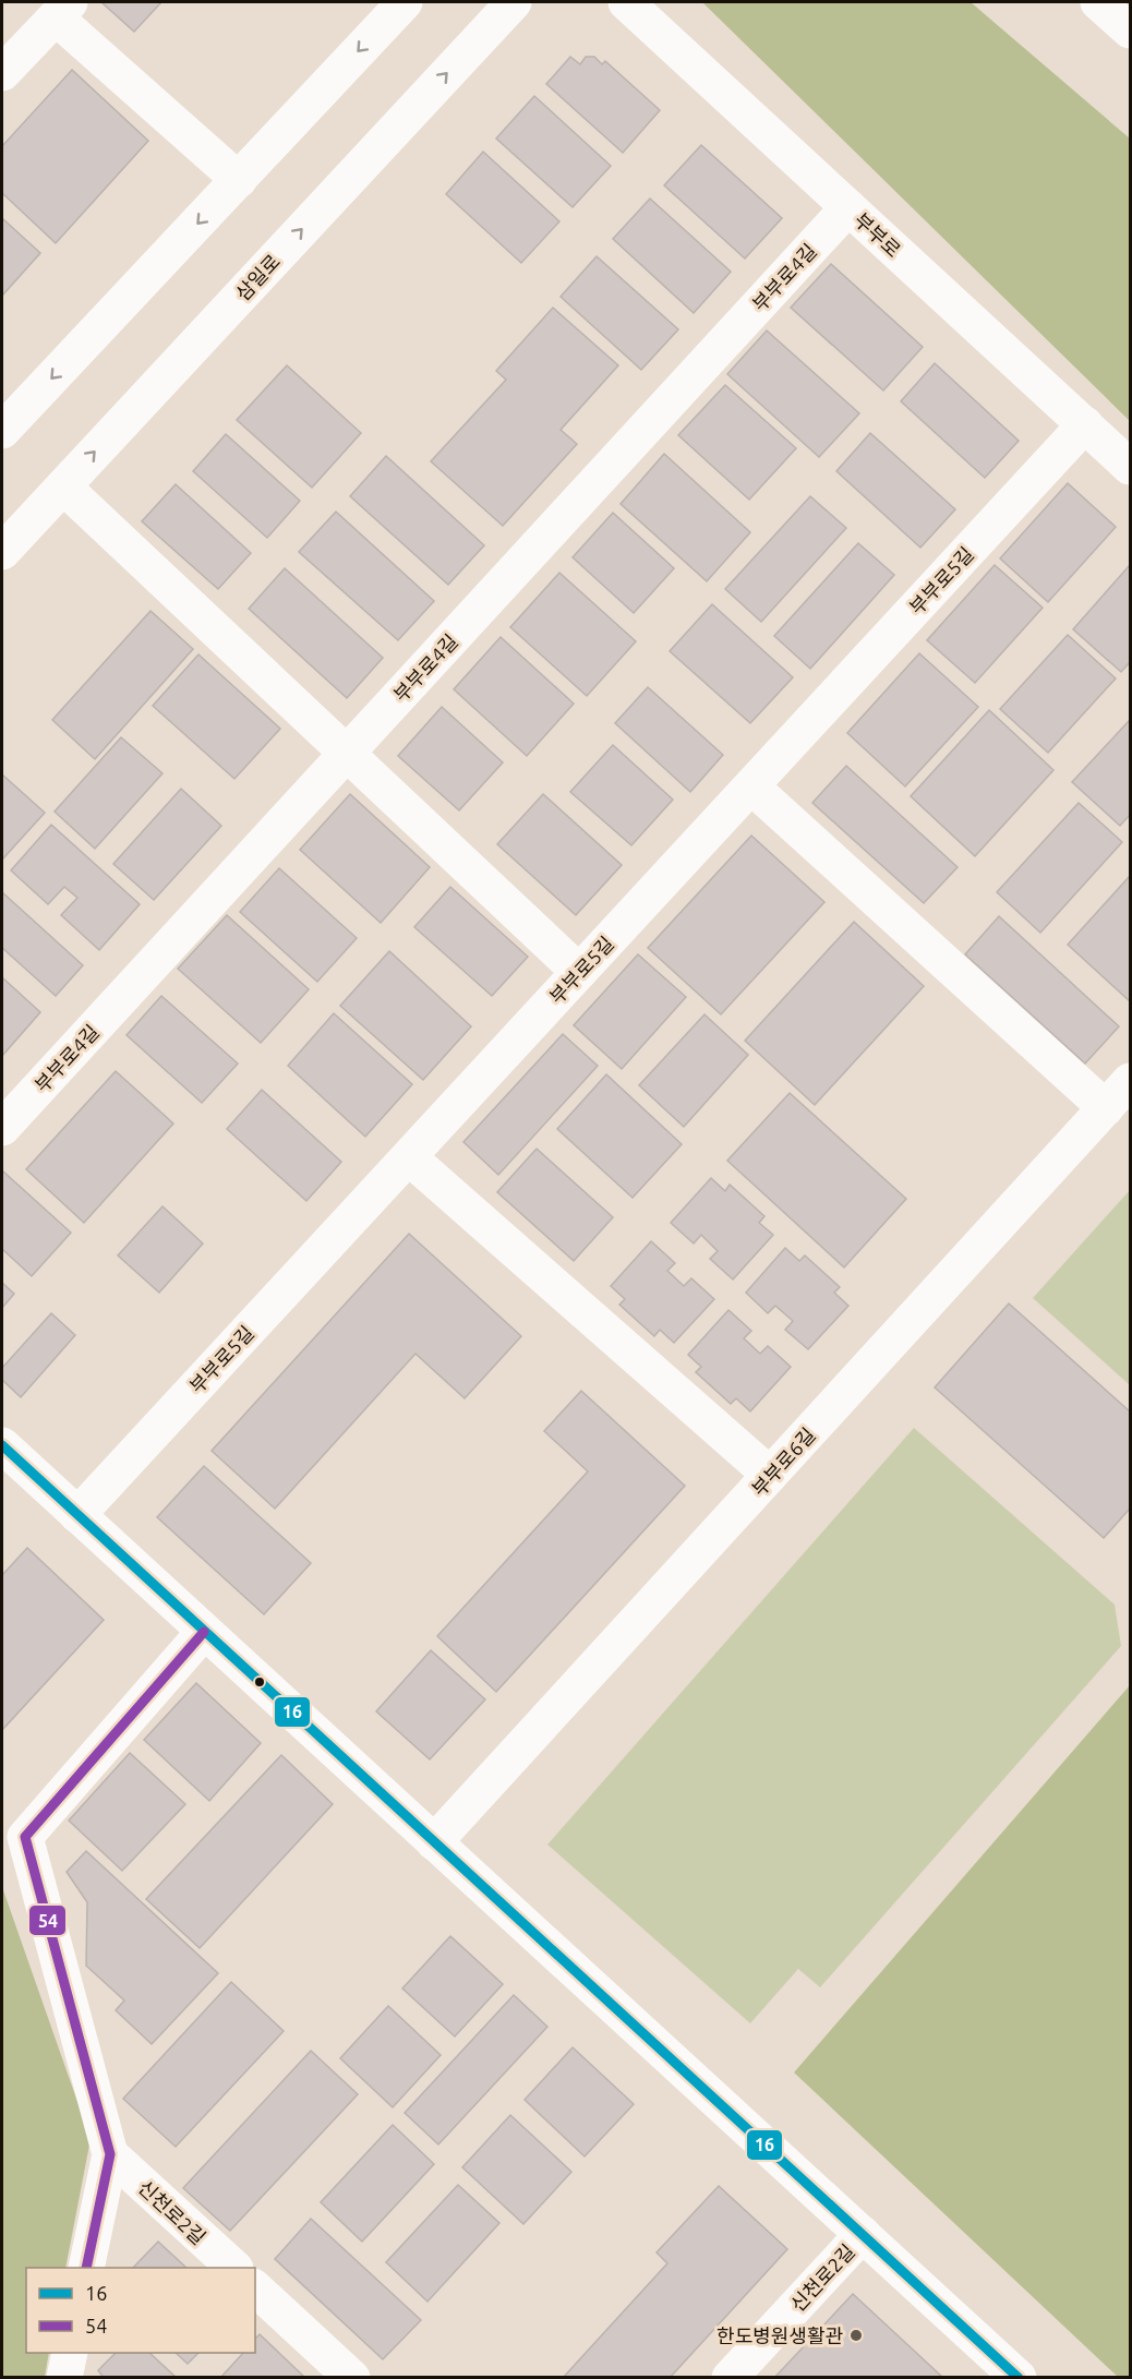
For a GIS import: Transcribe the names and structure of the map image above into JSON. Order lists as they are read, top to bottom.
{
  "streets": {
    "street": [
      "부부로",
      "삼일로",
      "부부로4길",
      "부부로5길",
      "부부로6길",
      "신천로2길"
    ]
  },
  "crossings": [
    ["부부로", "부부로4길"],
    ["부부로", "부부로5길"]
  ],
  "places": ["한도병원생활관"],
  "lines": ["transit line 16", "transit line 54"],
  "legend": ["16", "54"]
}
